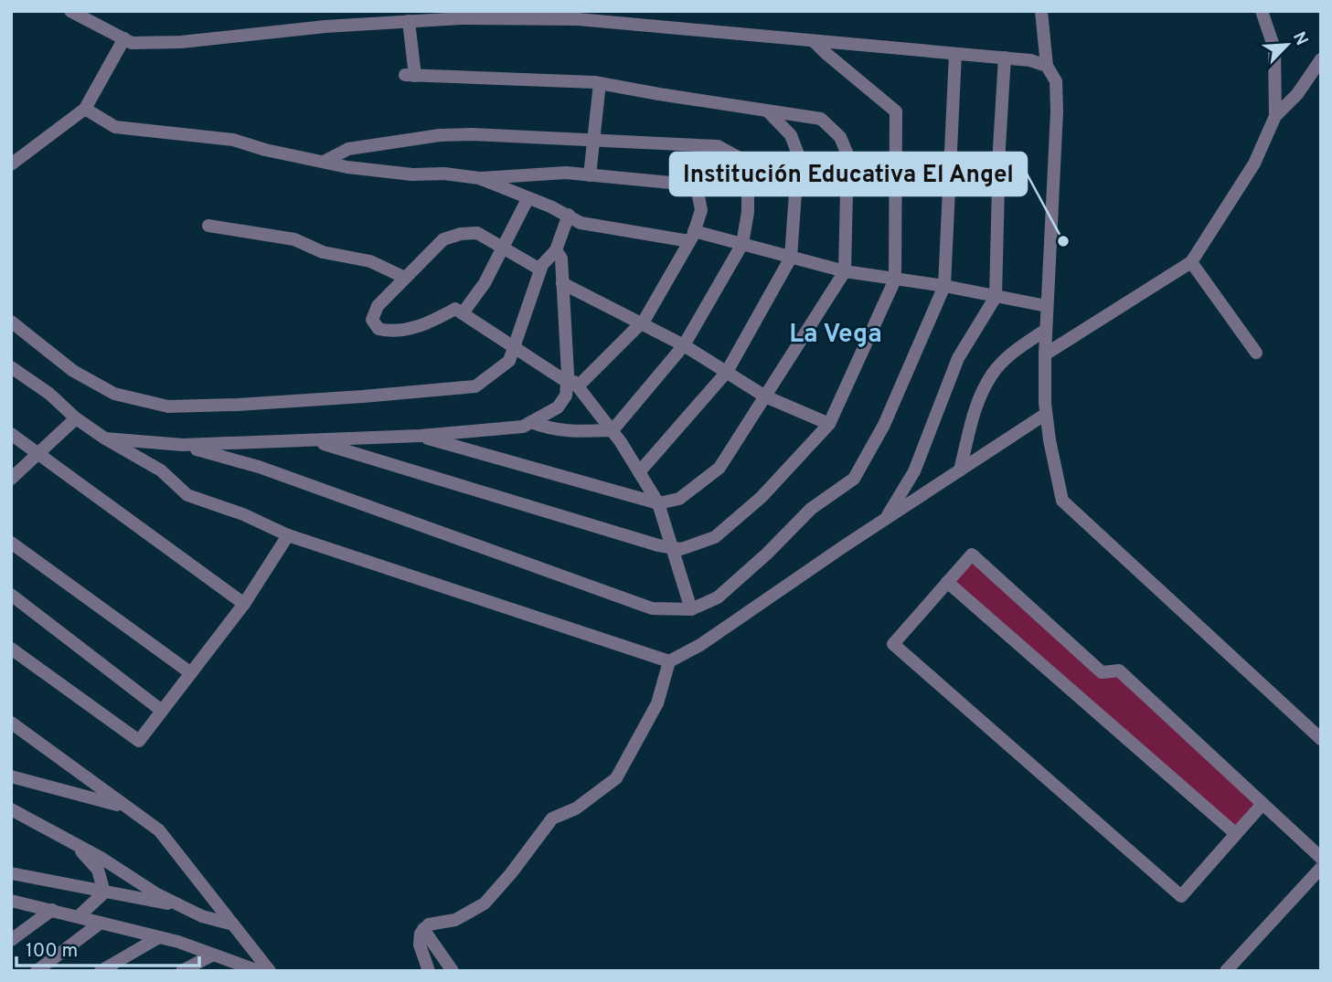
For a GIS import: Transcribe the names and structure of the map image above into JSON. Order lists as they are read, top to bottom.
{
  "districts": ["La Vega"],
  "places": ["Institución Educativa El Angel"],
  "scale_bar": "100 m",
  "north": "top right"
}
